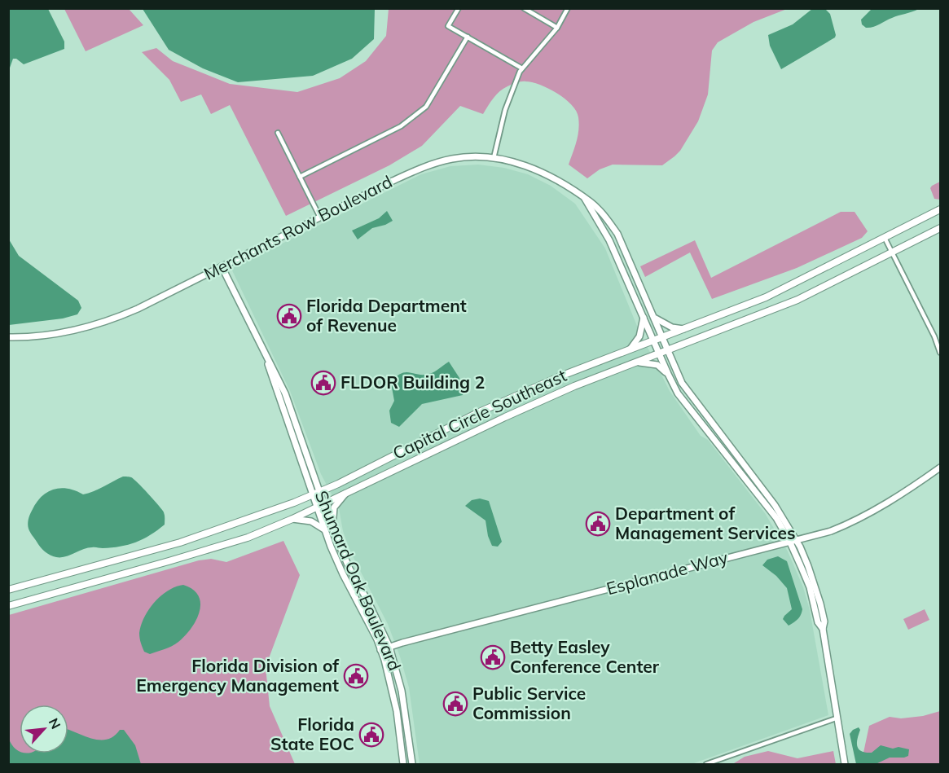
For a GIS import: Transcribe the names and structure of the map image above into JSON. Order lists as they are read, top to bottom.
{
  "streets": {
    "main road": ["Capital Circle Southeast"],
    "street": ["Merchants Row Boulevard", "Esplanade Way", "Shumard Oak Boulevard"]
  },
  "crossings": [
    ["Merchants Row Boulevard", "Capital Circle Southeast"],
    ["Merchants Row Boulevard", "Esplanade Way"],
    ["Merchants Row Boulevard", "Shumard Oak Boulevard"],
    ["Capital Circle Southeast", "Shumard Oak Boulevard"],
    ["Esplanade Way", "Shumard Oak Boulevard"]
  ],
  "places": {
    "public building": [
      "Florida Department of Revenue",
      "FLDOR Building 2",
      "Department of Management Services",
      "Betty Easley Conference Center",
      "Florida Division of Emergency Management",
      "Public Service Commission",
      "Florida State EOC"
    ]
  },
  "north": "top right"
}
